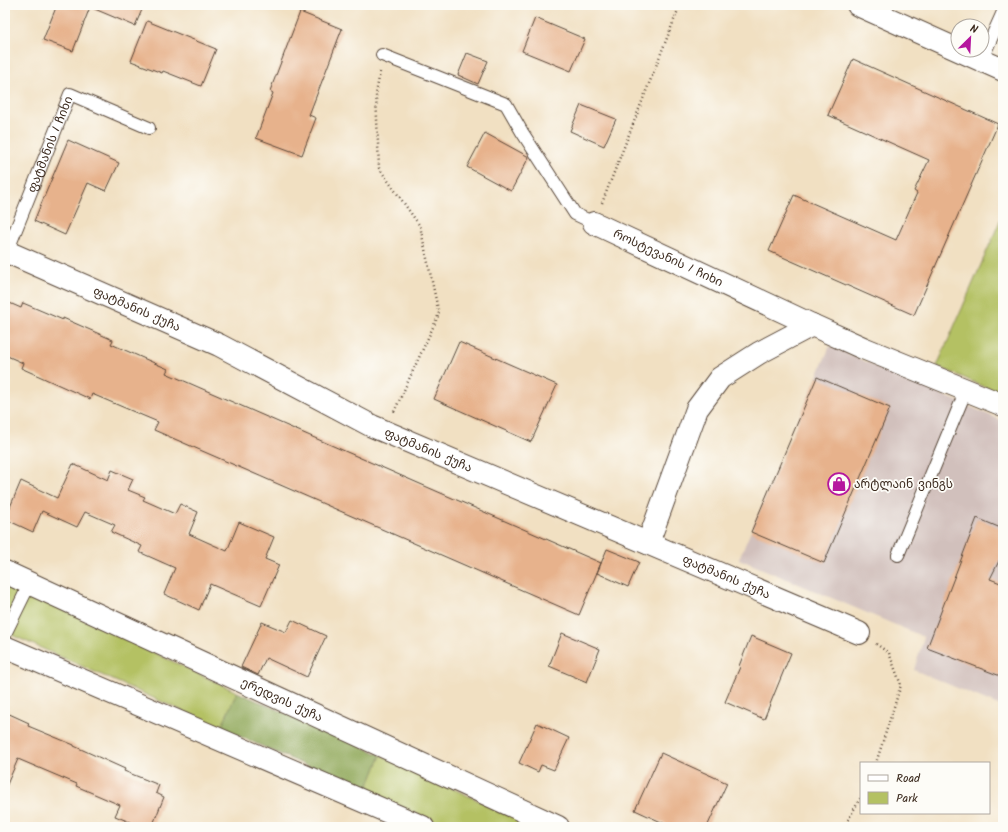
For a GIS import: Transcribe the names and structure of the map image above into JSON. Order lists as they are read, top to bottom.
{
  "streets": {
    "street": ["როსტევანის I ჩიხი", "ფატმანის ქუჩა", "ერედვის ქუჩა"],
    "lane": ["ფატმანის I ჩიხი"]
  },
  "crossings": [
    ["ფატმანის I ჩიხი", "ფატმანის ქუჩა"]
  ],
  "places": {
    "shop": ["არტლაინ ვინგს"]
  },
  "legend": ["Road", "Park"],
  "north": "top right"
}
